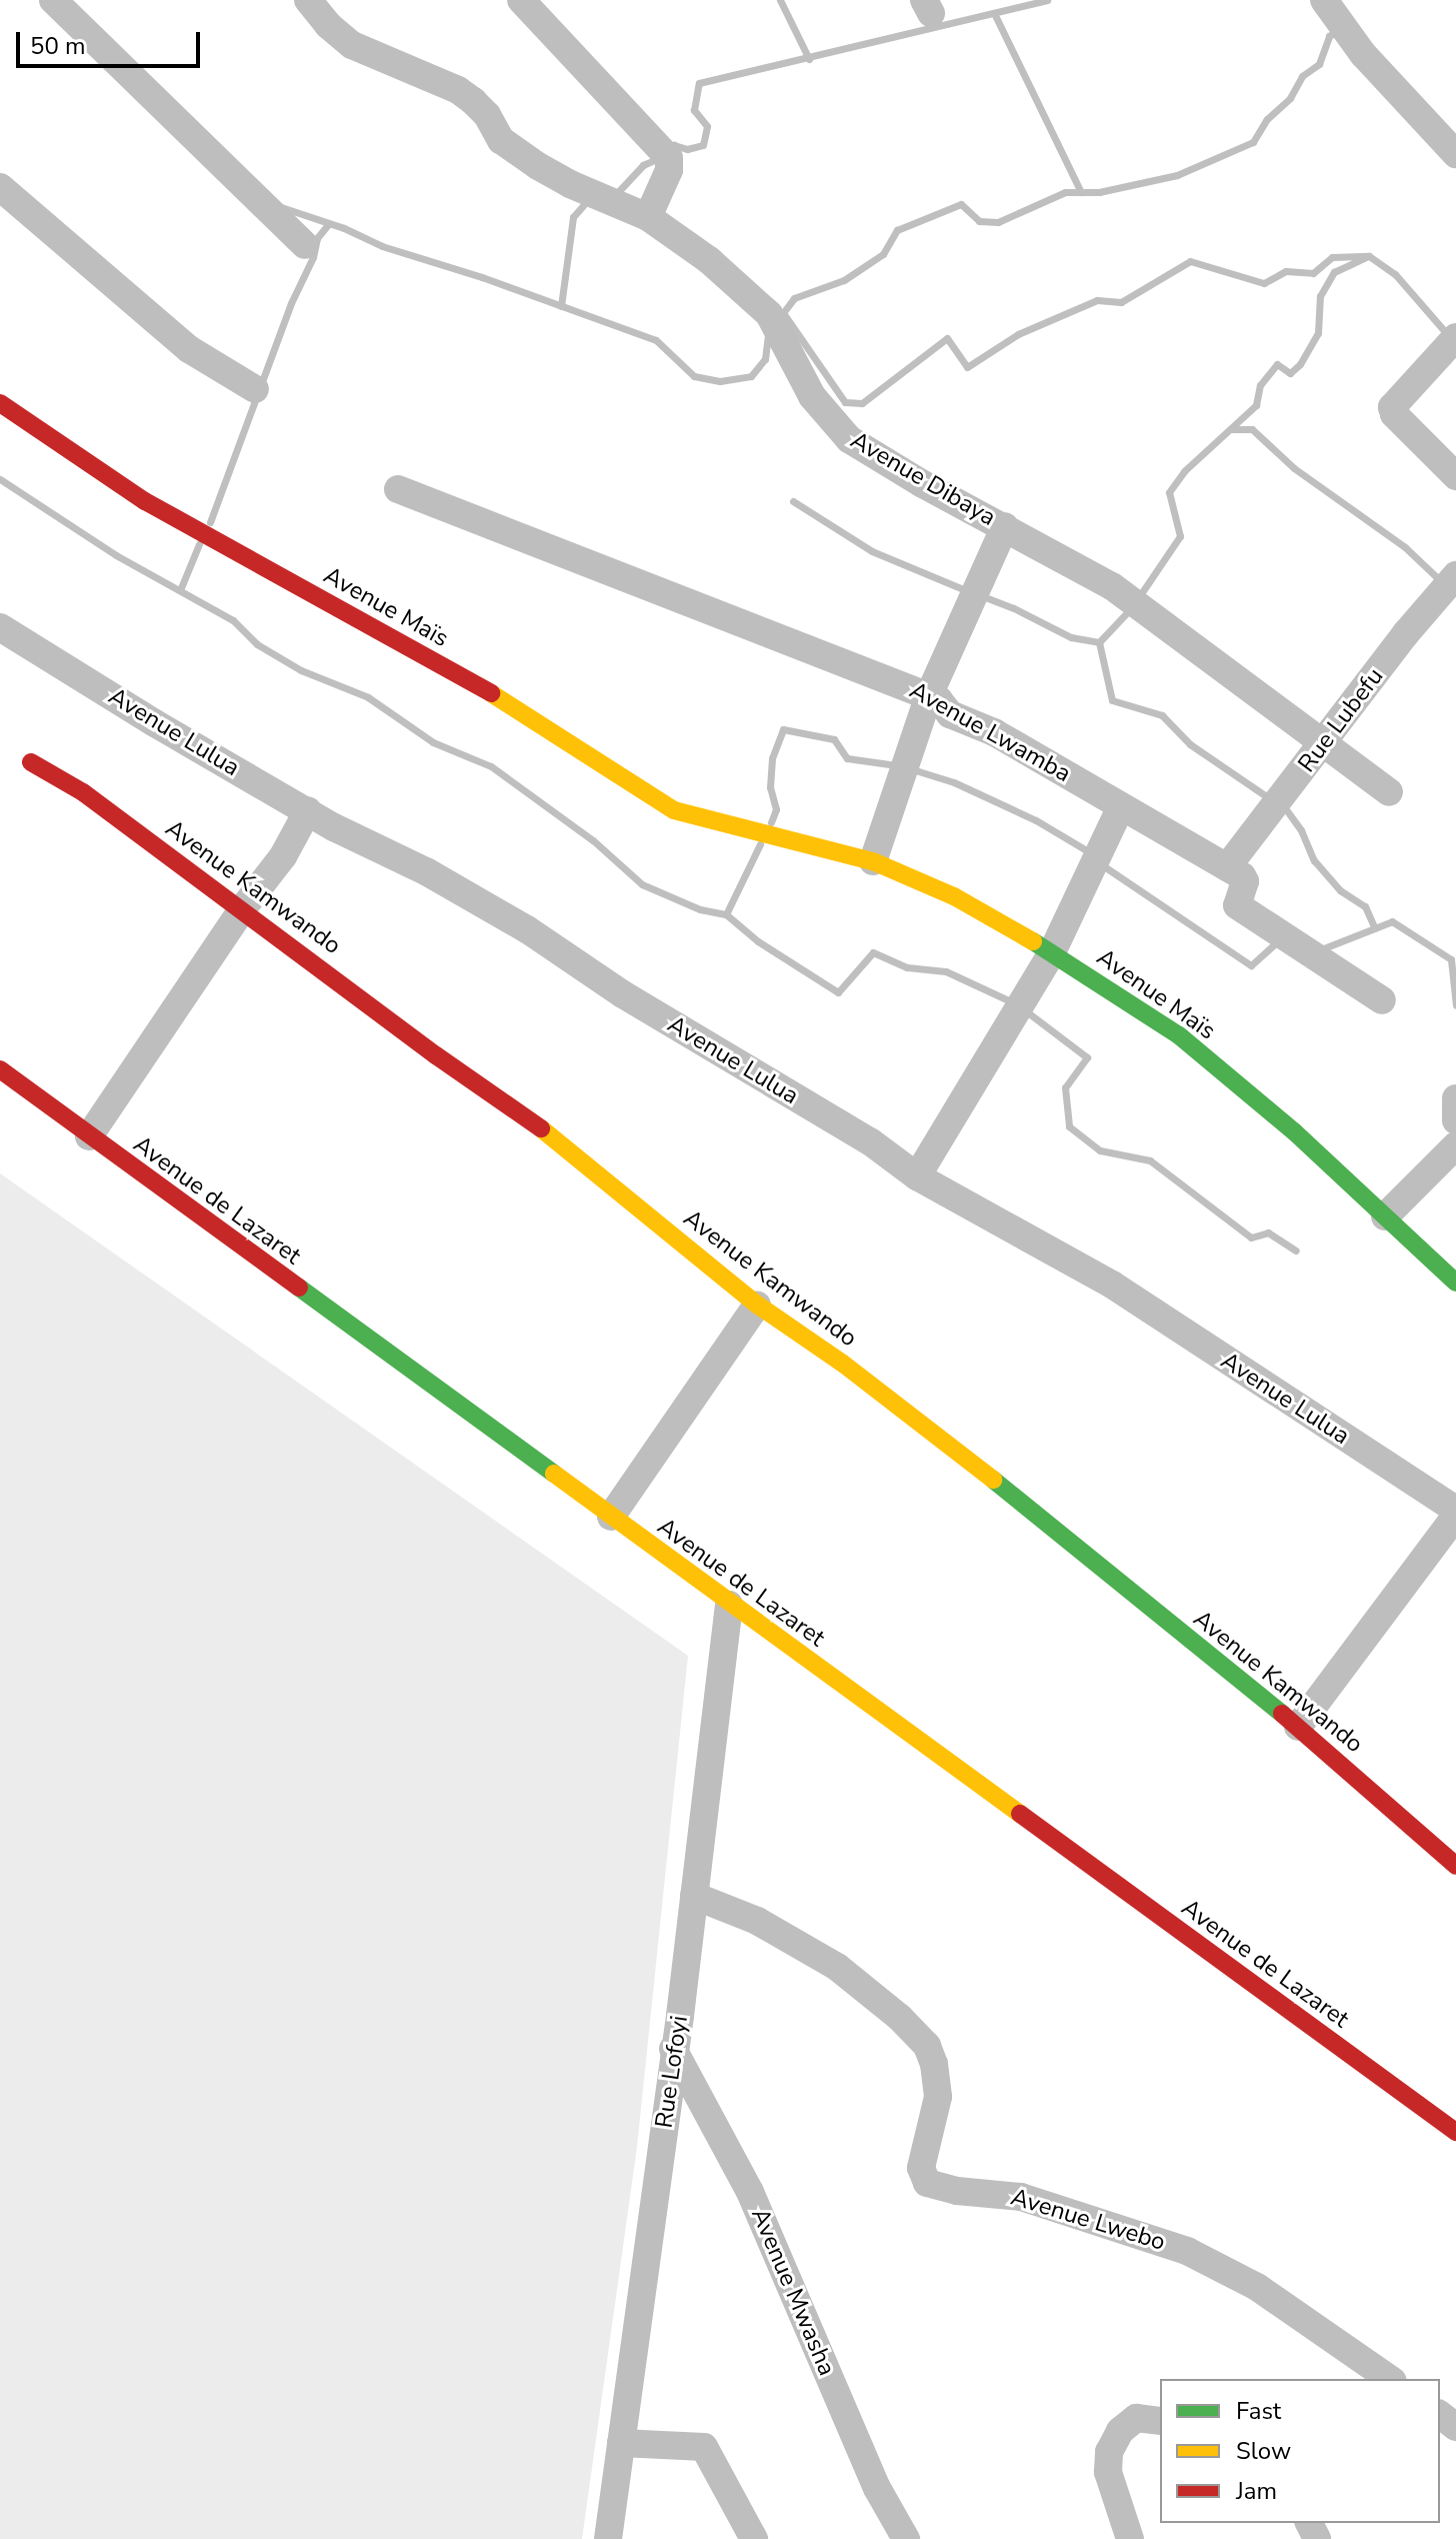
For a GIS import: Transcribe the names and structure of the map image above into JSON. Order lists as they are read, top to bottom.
{
  "streets": {
    "street": [
      "Avenue Dibaya",
      "Avenue Maïs",
      "Rue Lubefu",
      "Avenue Lulua",
      "Avenue Lwamba",
      "Avenue Kamwando",
      "Avenue de Lazaret",
      "Rue Lofoyi",
      "Avenue Lwebo",
      "Avenue Mwasha"
    ]
  },
  "crossings": [
    ["Avenue Dibaya", "Rue Lubefu"],
    ["Rue Lubefu", "Avenue Lwamba"],
    ["Avenue de Lazaret", "Rue Lofoyi"],
    ["Rue Lofoyi", "Avenue Lwebo"],
    ["Rue Lofoyi", "Avenue Mwasha"]
  ],
  "legend": ["Fast", "Slow", "Jam"],
  "scale_bar": "50 m"
}
